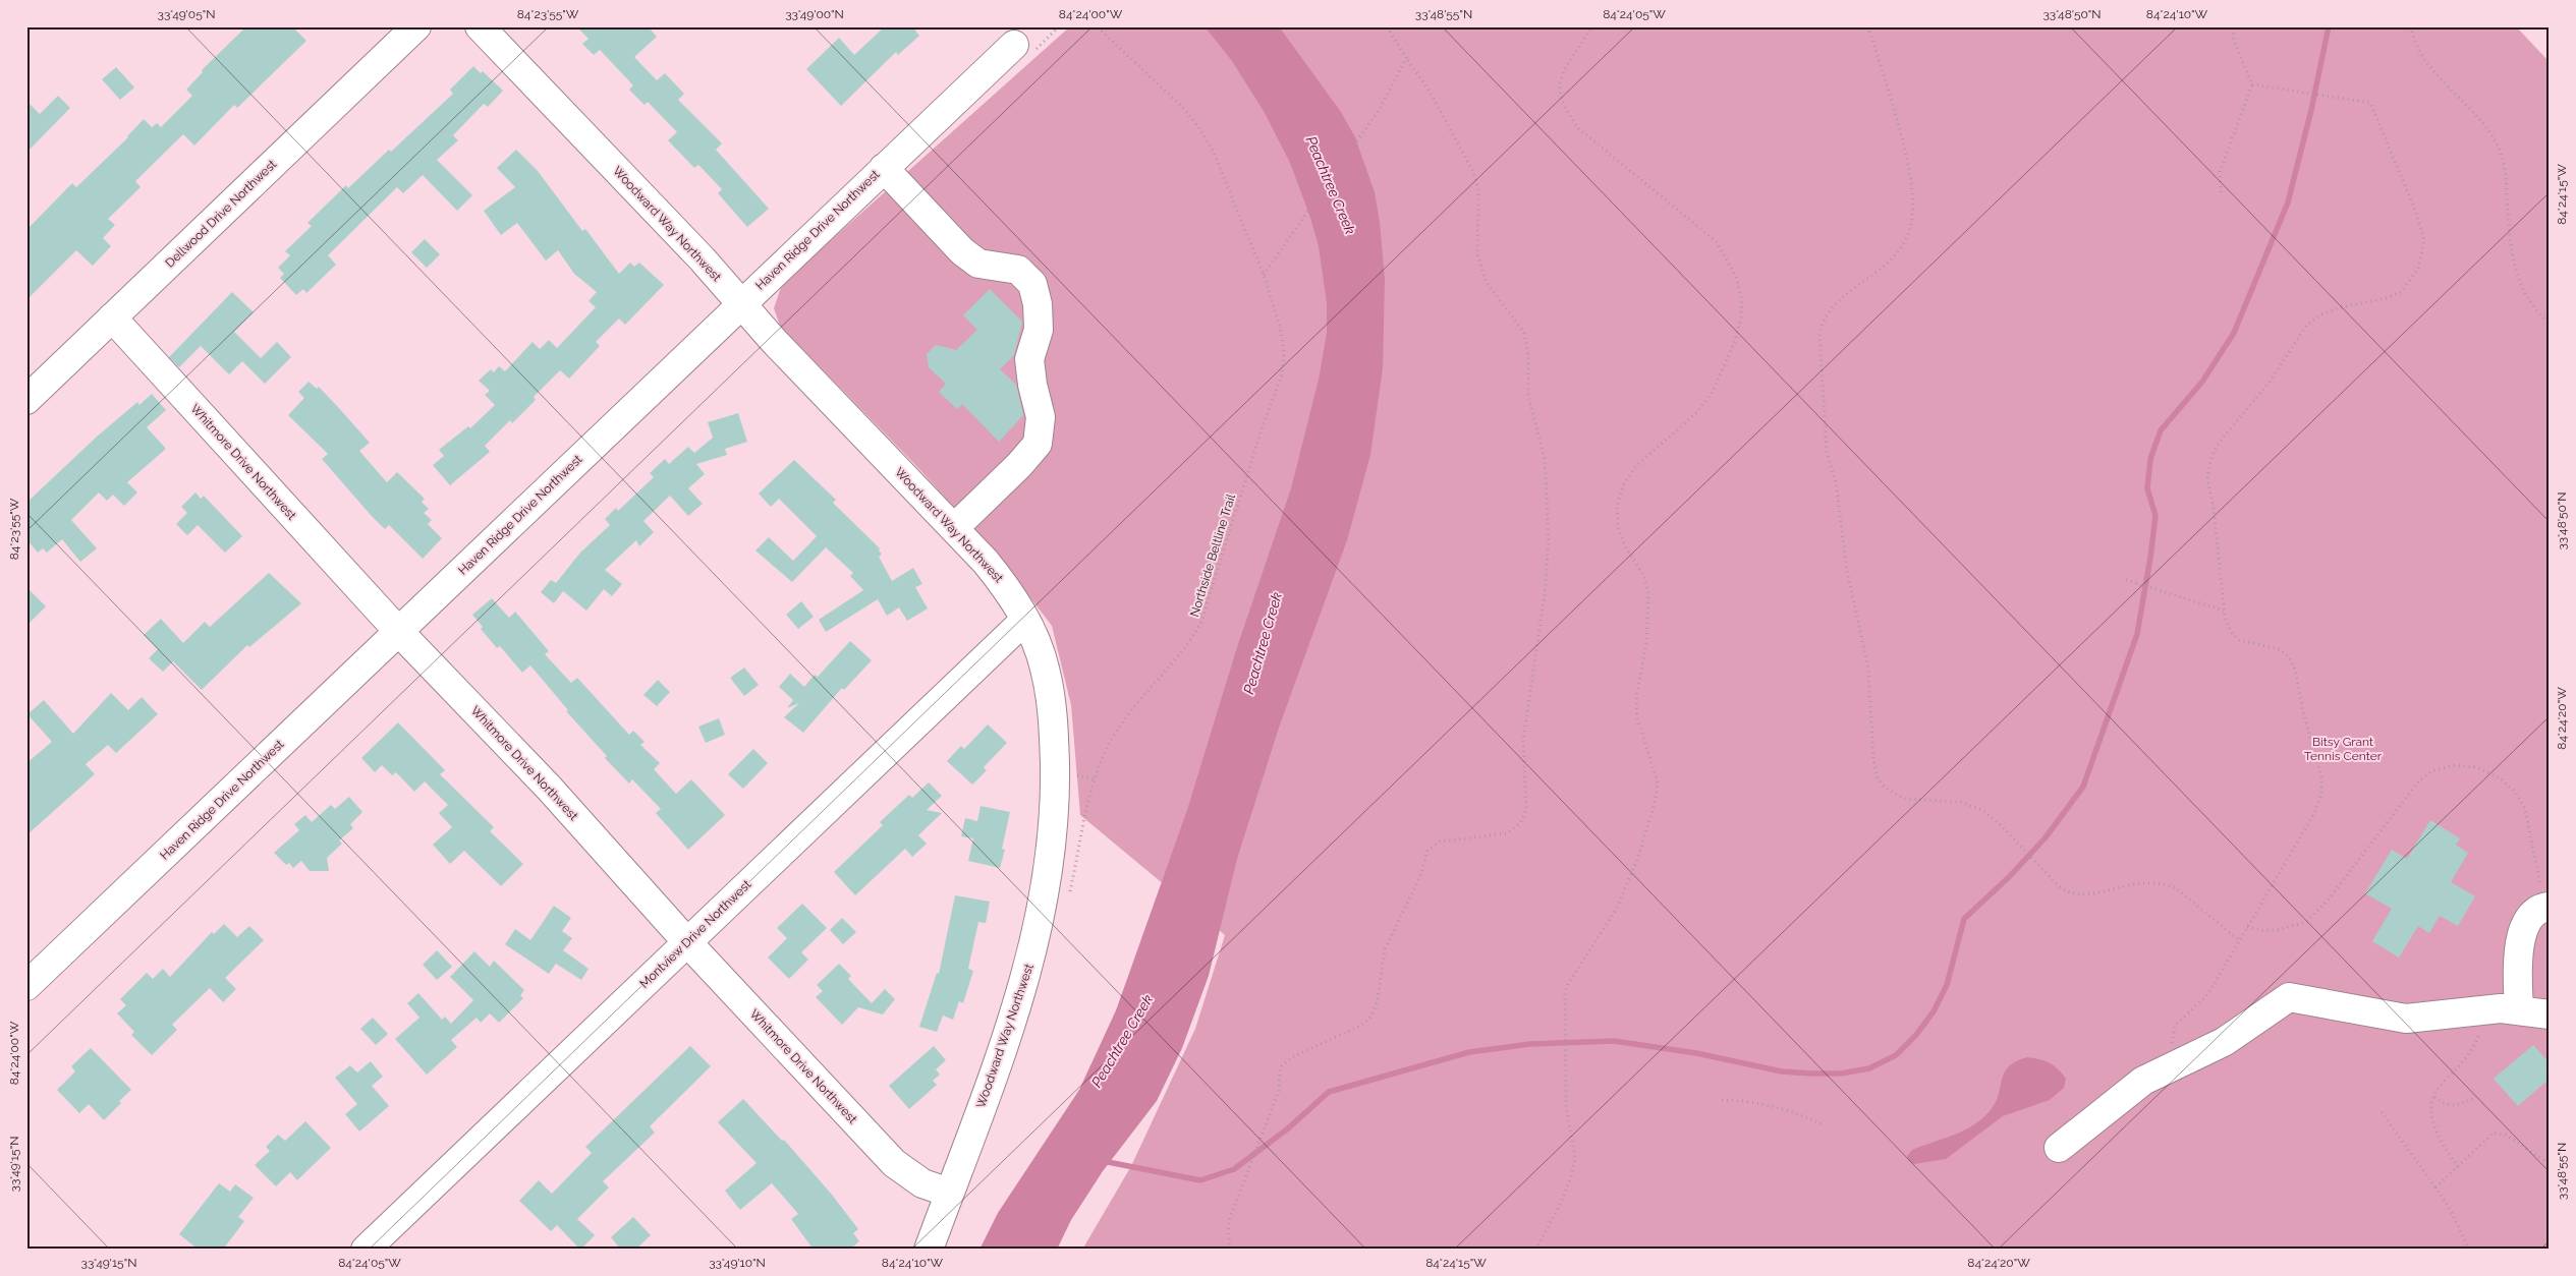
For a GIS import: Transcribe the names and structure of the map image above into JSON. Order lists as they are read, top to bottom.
{
  "streets": {
    "street": [
      "Dellwood Drive Northwest",
      "Woodward Way Northwest",
      "Haven Ridge Drive Northwest",
      "Whitmore Drive Northwest",
      "Montview Drive Northwest"
    ],
    "path": ["Northside Beltline Trail"]
  },
  "crossings": [
    ["Dellwood Drive Northwest", "Whitmore Drive Northwest"],
    ["Woodward Way Northwest", "Haven Ridge Drive Northwest"],
    ["Woodward Way Northwest", "Whitmore Drive Northwest"],
    ["Woodward Way Northwest", "Montview Drive Northwest"],
    ["Haven Ridge Drive Northwest", "Whitmore Drive Northwest"],
    ["Whitmore Drive Northwest", "Montview Drive Northwest"]
  ],
  "water": ["Peachtree Creek"],
  "parks": ["Bitsy Grant Tennis Center"],
  "coordinates": [
    "33°49'05\"N",
    "84°23'55\"W",
    "33°49'00\"N",
    "84°24'00\"W",
    "33°48'55\"N",
    "84°24'05\"W",
    "33°48'50\"N",
    "84°24'10\"W",
    "84°24'15\"W",
    "84°24'20\"W",
    "33°49'15\"N",
    "33°49'10\"N"
  ]
}
